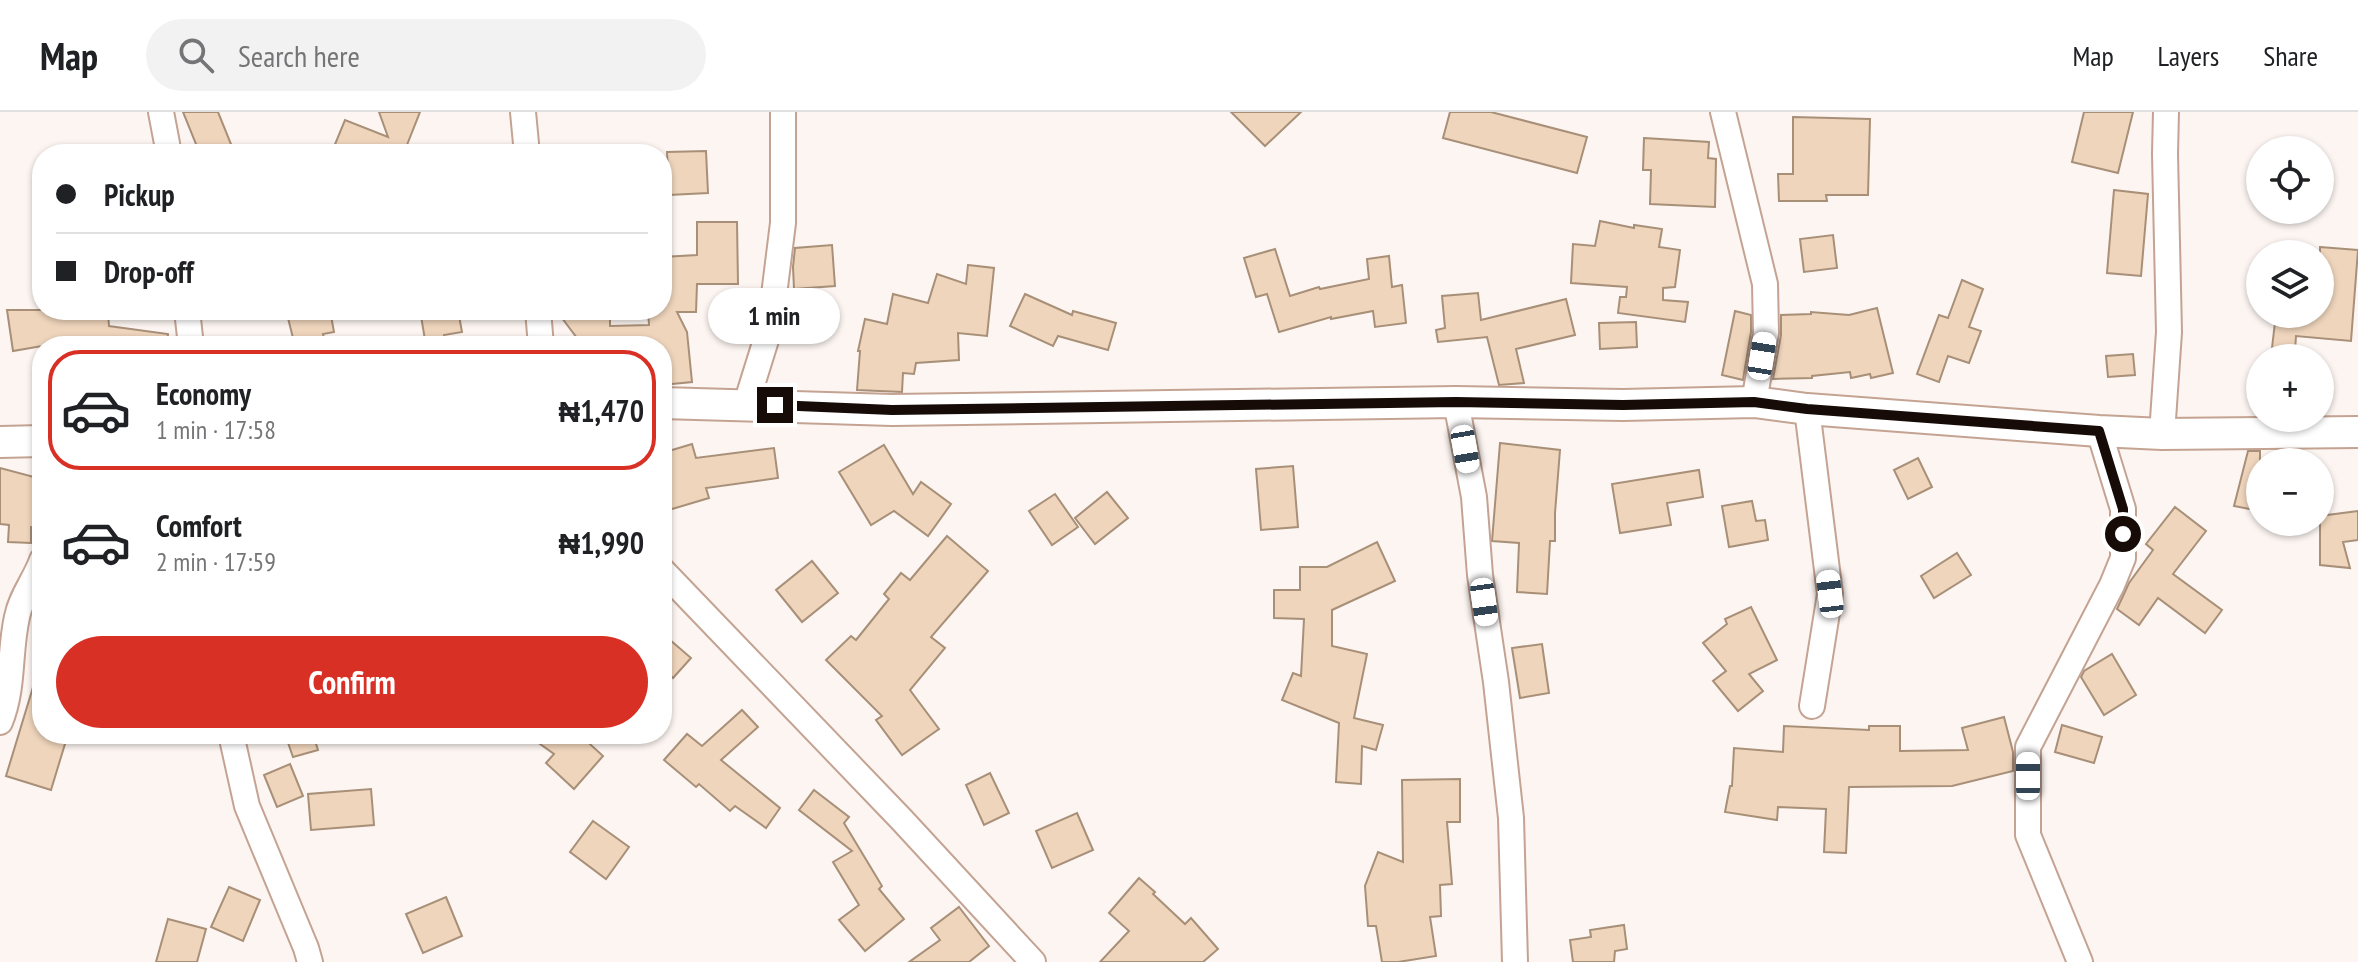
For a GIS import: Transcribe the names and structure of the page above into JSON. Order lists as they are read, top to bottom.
{
  "page": {
    "header": "Map",
    "search": "Search here",
    "nav": ["Map", "Layers", "Share"],
    "map_buttons": ["+", "−"],
    "banner": ["Pickup", "Drop-off"],
    "bubble": "1 min",
    "list": [
      {
        "name": "Economy",
        "note": "1 min · 17:58",
        "value": "₦1,470"
      },
      {
        "name": "Comfort",
        "note": "2 min · 17:59",
        "value": "₦1,990"
      }
    ],
    "buttons": "Confirm"
  }
}
